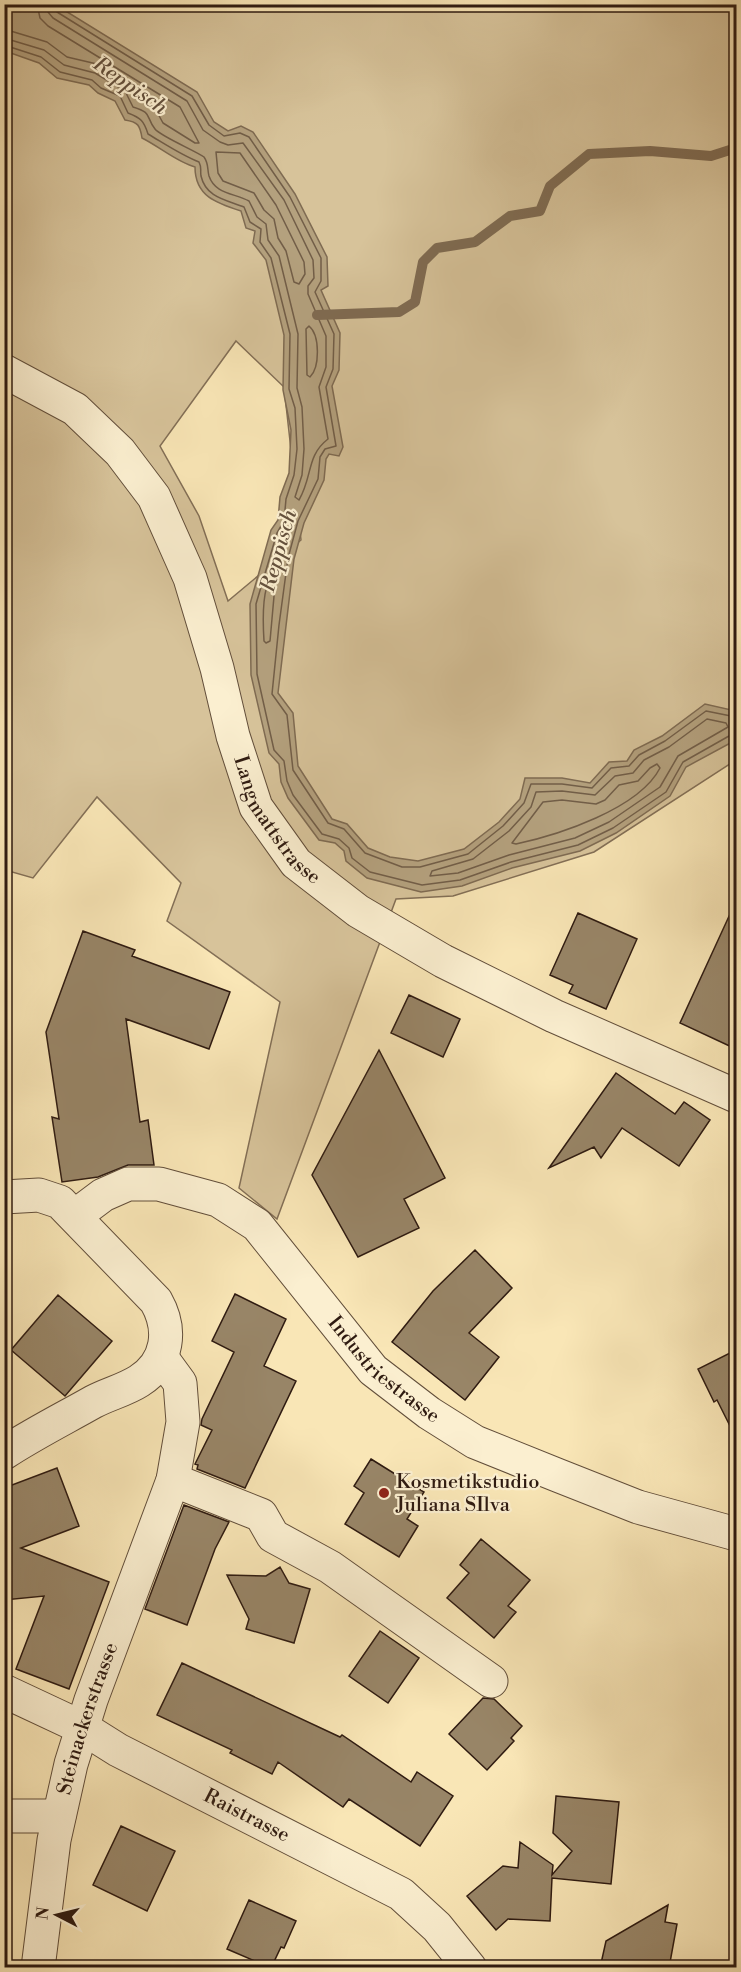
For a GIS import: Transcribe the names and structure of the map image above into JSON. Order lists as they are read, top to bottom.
{
  "streets": {
    "street": [
      "Langmattstrasse",
      "Industriestrasse",
      "Steinackerstrasse",
      "Raistrasse"
    ]
  },
  "crossings": [
    ["Steinackerstrasse", "Raistrasse"]
  ],
  "water": ["Reppisch"],
  "places": ["Kosmetikstudio Juliana SIlva"],
  "north": "left"
}
